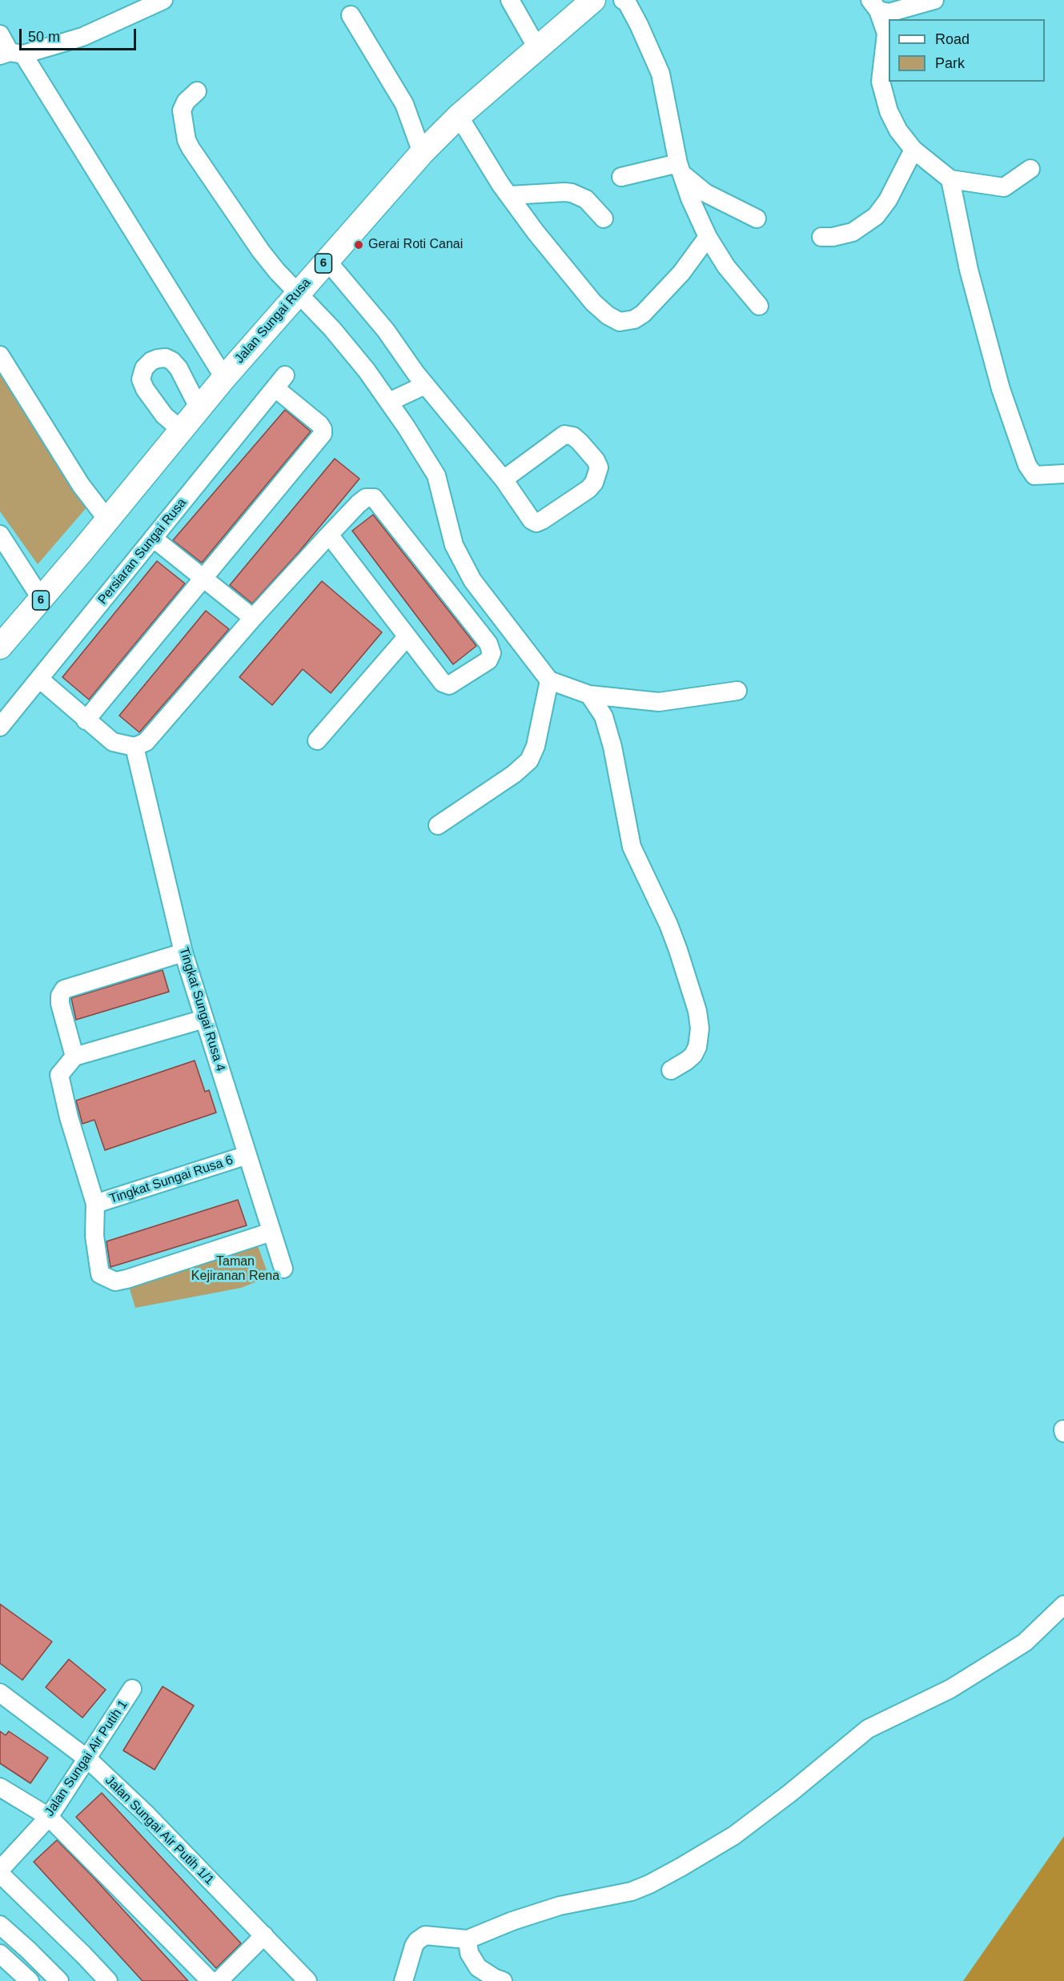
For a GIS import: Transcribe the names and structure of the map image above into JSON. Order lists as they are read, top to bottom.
{
  "streets": {
    "main road": ["6", "Jalan Sungai Rusa"],
    "street": [
      "Persiaran Sungai Rusa",
      "Tingkat Sungai Rusa 4",
      "Tingkat Sungai Rusa 6",
      "Jalan Sungai Air Putih 1",
      "Jalan Sungai Air Putih 1/1"
    ]
  },
  "crossings": [
    ["Tingkat Sungai Rusa 4", "Tingkat Sungai Rusa 6"],
    ["Jalan Sungai Air Putih 1", "Jalan Sungai Air Putih 1/1"]
  ],
  "parks": ["Taman Kejiranan Rena"],
  "places": ["Gerai Roti Canai"],
  "legend": ["Road", "Park"],
  "scale_bar": "50 m"
}
